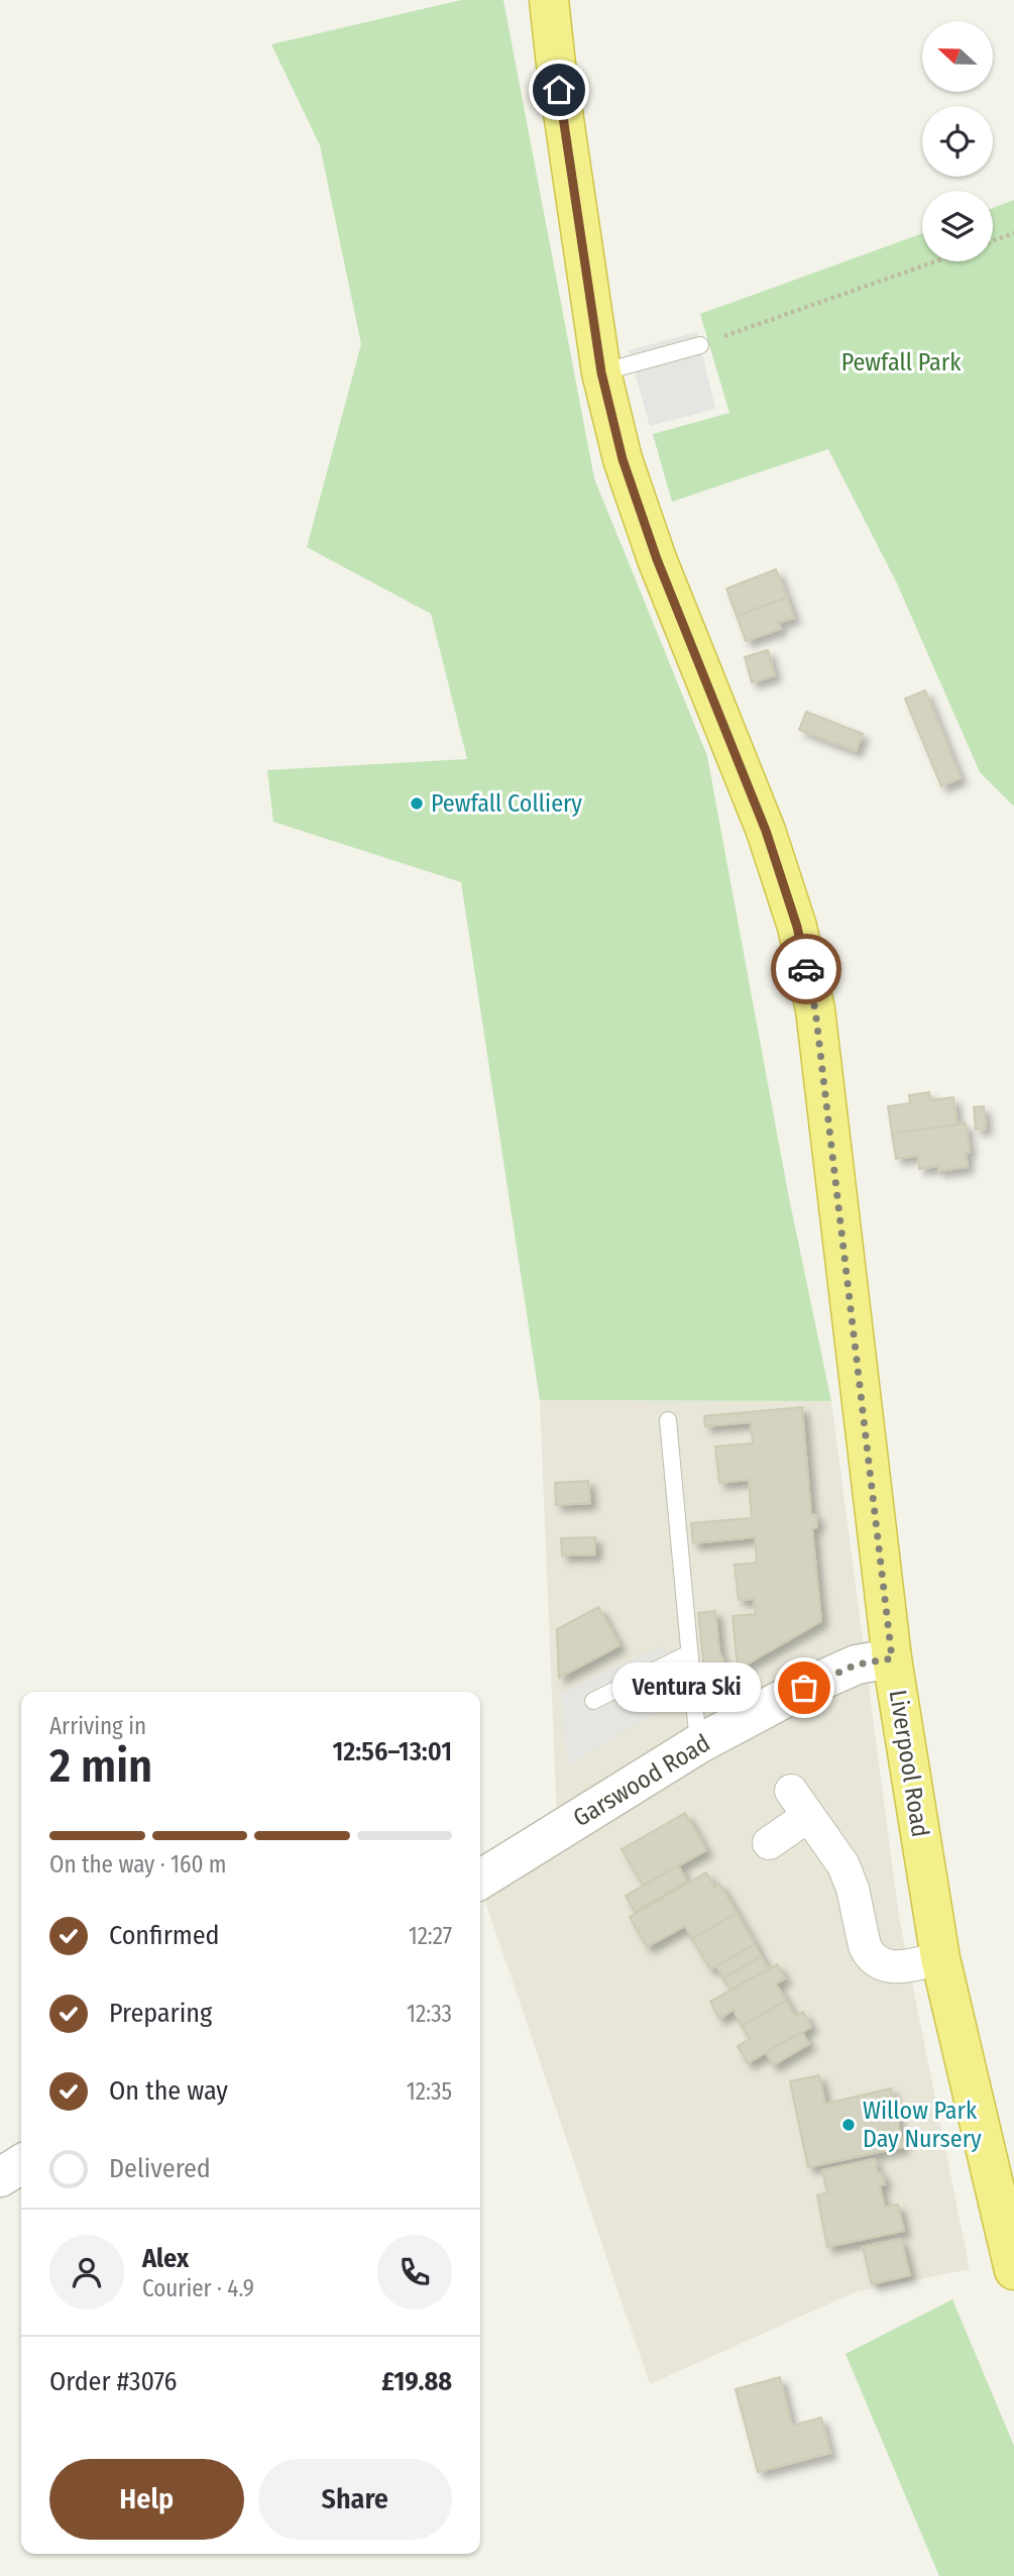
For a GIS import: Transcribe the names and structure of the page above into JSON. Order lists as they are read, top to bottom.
{
  "streets": {
    "highway": ["Liverpool Road"],
    "street": ["Garswood Road"]
  },
  "crossings": [
    ["Liverpool Road", "Garswood Road"]
  ],
  "parks": ["Pewfall Park"],
  "places": ["Pewfall Colliery", "Ventura Ski", "Willow Park Day Nursery"],
  "north": "left",
  "page": {
    "bubble": "Ventura Ski",
    "heading": ["2 min", "Arriving in", "12:56–13:01"],
    "panel": [
      "Alex",
      "Courier · 4.9",
      "Order #3076",
      "£19.88"
    ],
    "bar": "On the way · 160 m",
    "list": [
      ["Confirmed", "12:27"],
      ["Preparing", "12:33"],
      ["On the way", "12:35"],
      "Delivered"
    ],
    "buttons": ["Help", "Share"]
  }
}
